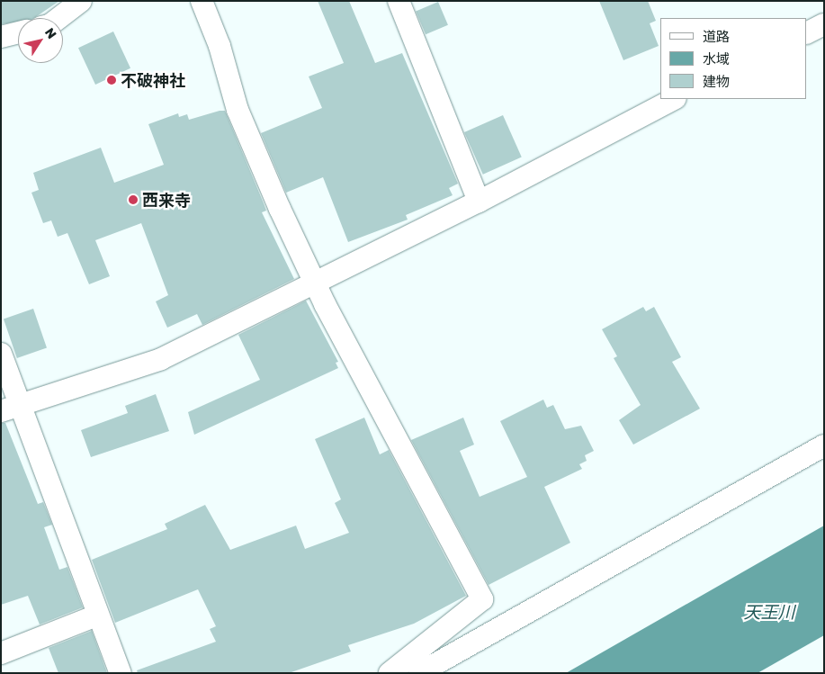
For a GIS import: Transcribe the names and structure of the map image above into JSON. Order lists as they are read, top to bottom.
{
  "water": ["天王川"],
  "places": ["不破神社", "西来寺"],
  "legend": ["道路", "水域", "建物"],
  "north": "top right"
}
